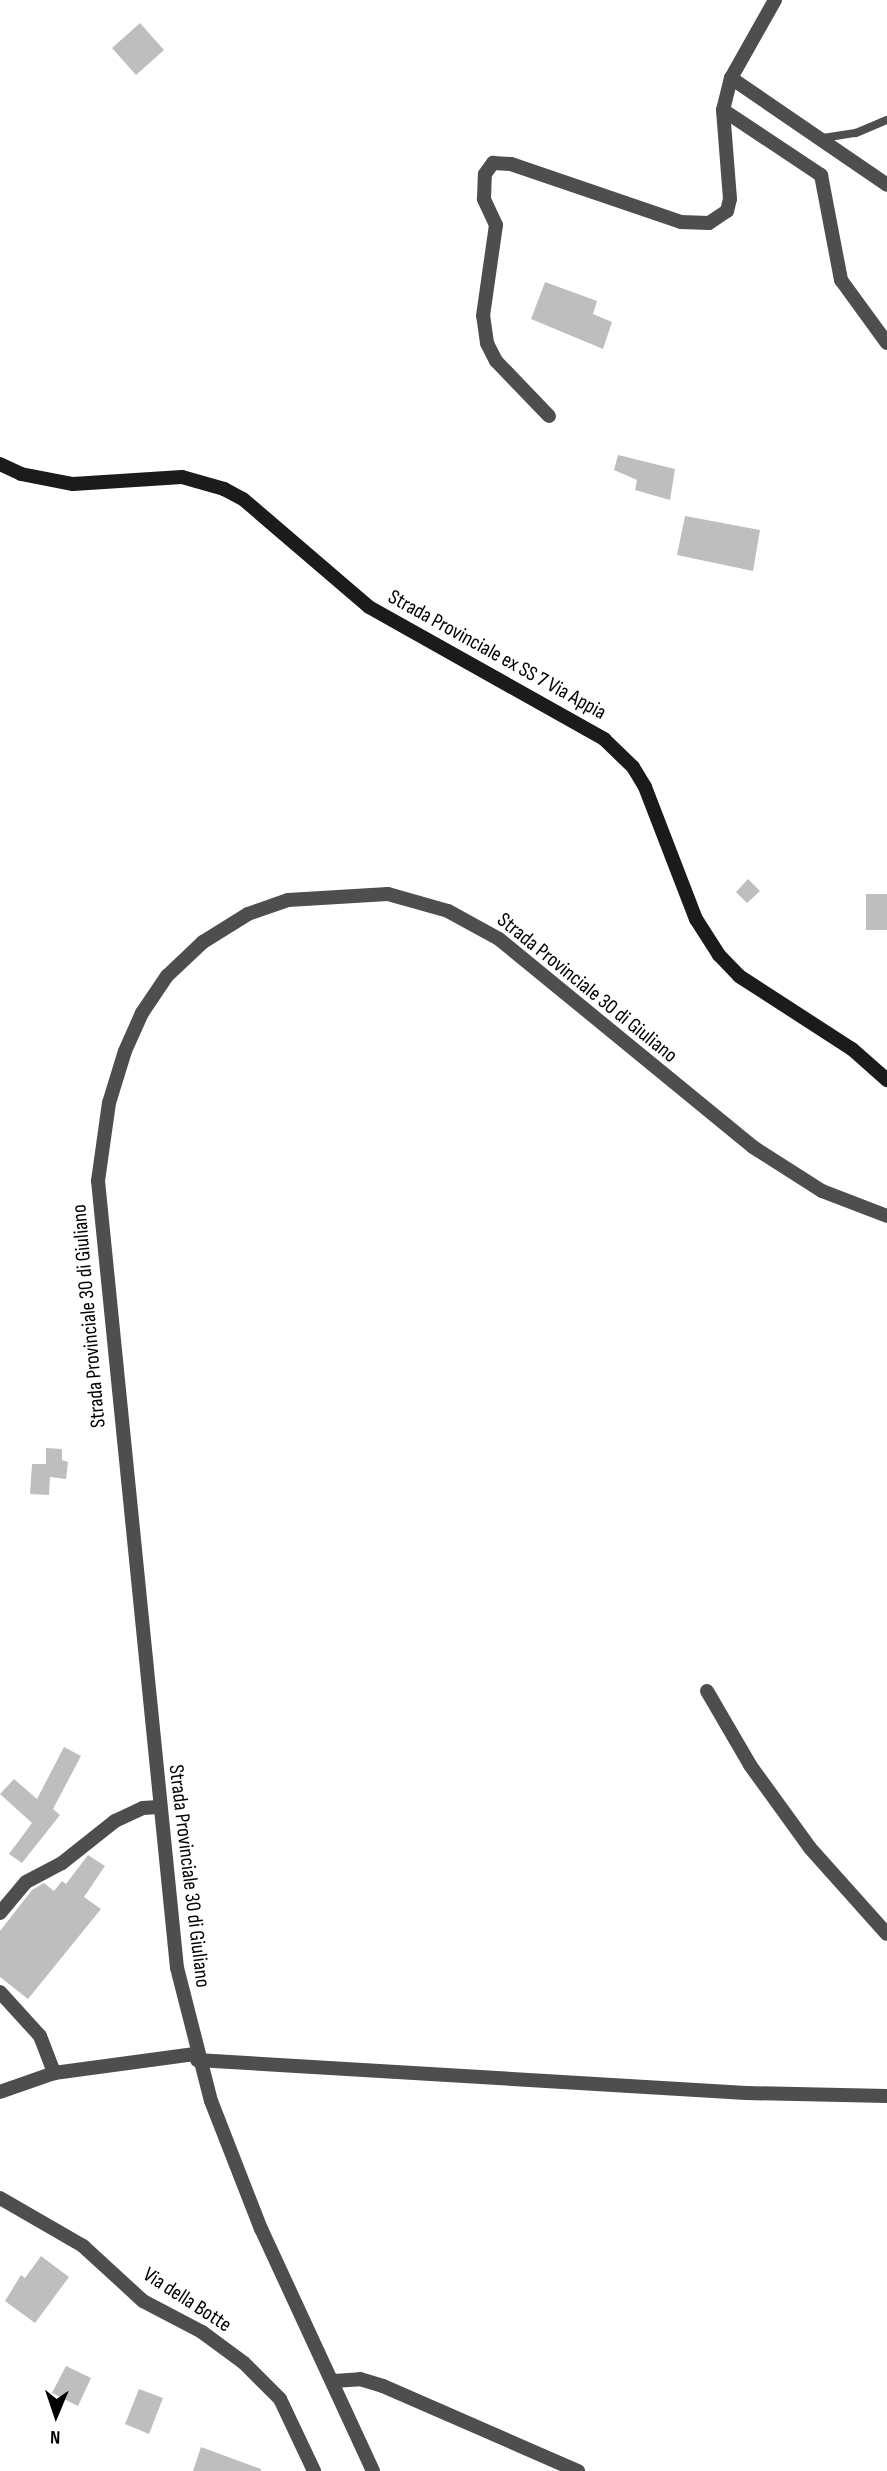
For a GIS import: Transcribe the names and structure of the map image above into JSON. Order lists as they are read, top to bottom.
{
  "streets": {
    "main road": ["Strada Provinciale ex SS 7 Via Appia"],
    "street": ["Strada Provinciale 30 di Giuliano", "Via della Botte"]
  },
  "north": "bottom"
}
